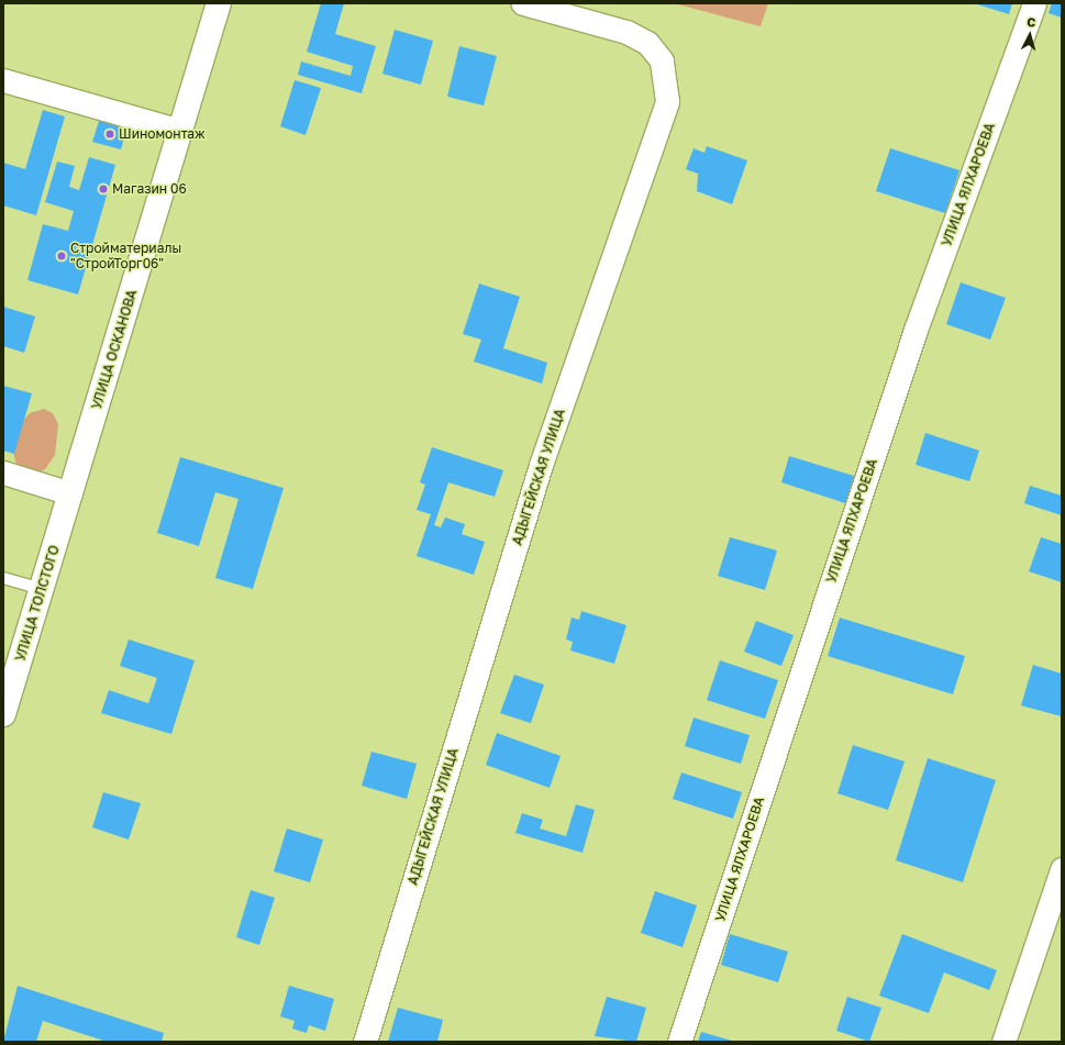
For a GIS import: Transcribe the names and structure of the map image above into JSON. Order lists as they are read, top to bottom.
{
  "streets": {
    "street": [
      "УЛИЦА ЯЛХАРОЕВА",
      "УЛИЦА ОСКАНОВА",
      "АДЫГЕЙСКАЯ УЛИЦА",
      "УЛИЦА ТОЛСТОГО"
    ]
  },
  "crossings": [
    ["УЛИЦА ОСКАНОВА", "УЛИЦА ТОЛСТОГО"]
  ],
  "places": ["Шиномонтаж", "Магазин 06", "Стройматериалы \"СтройТорг06\""],
  "north": "top"
}
